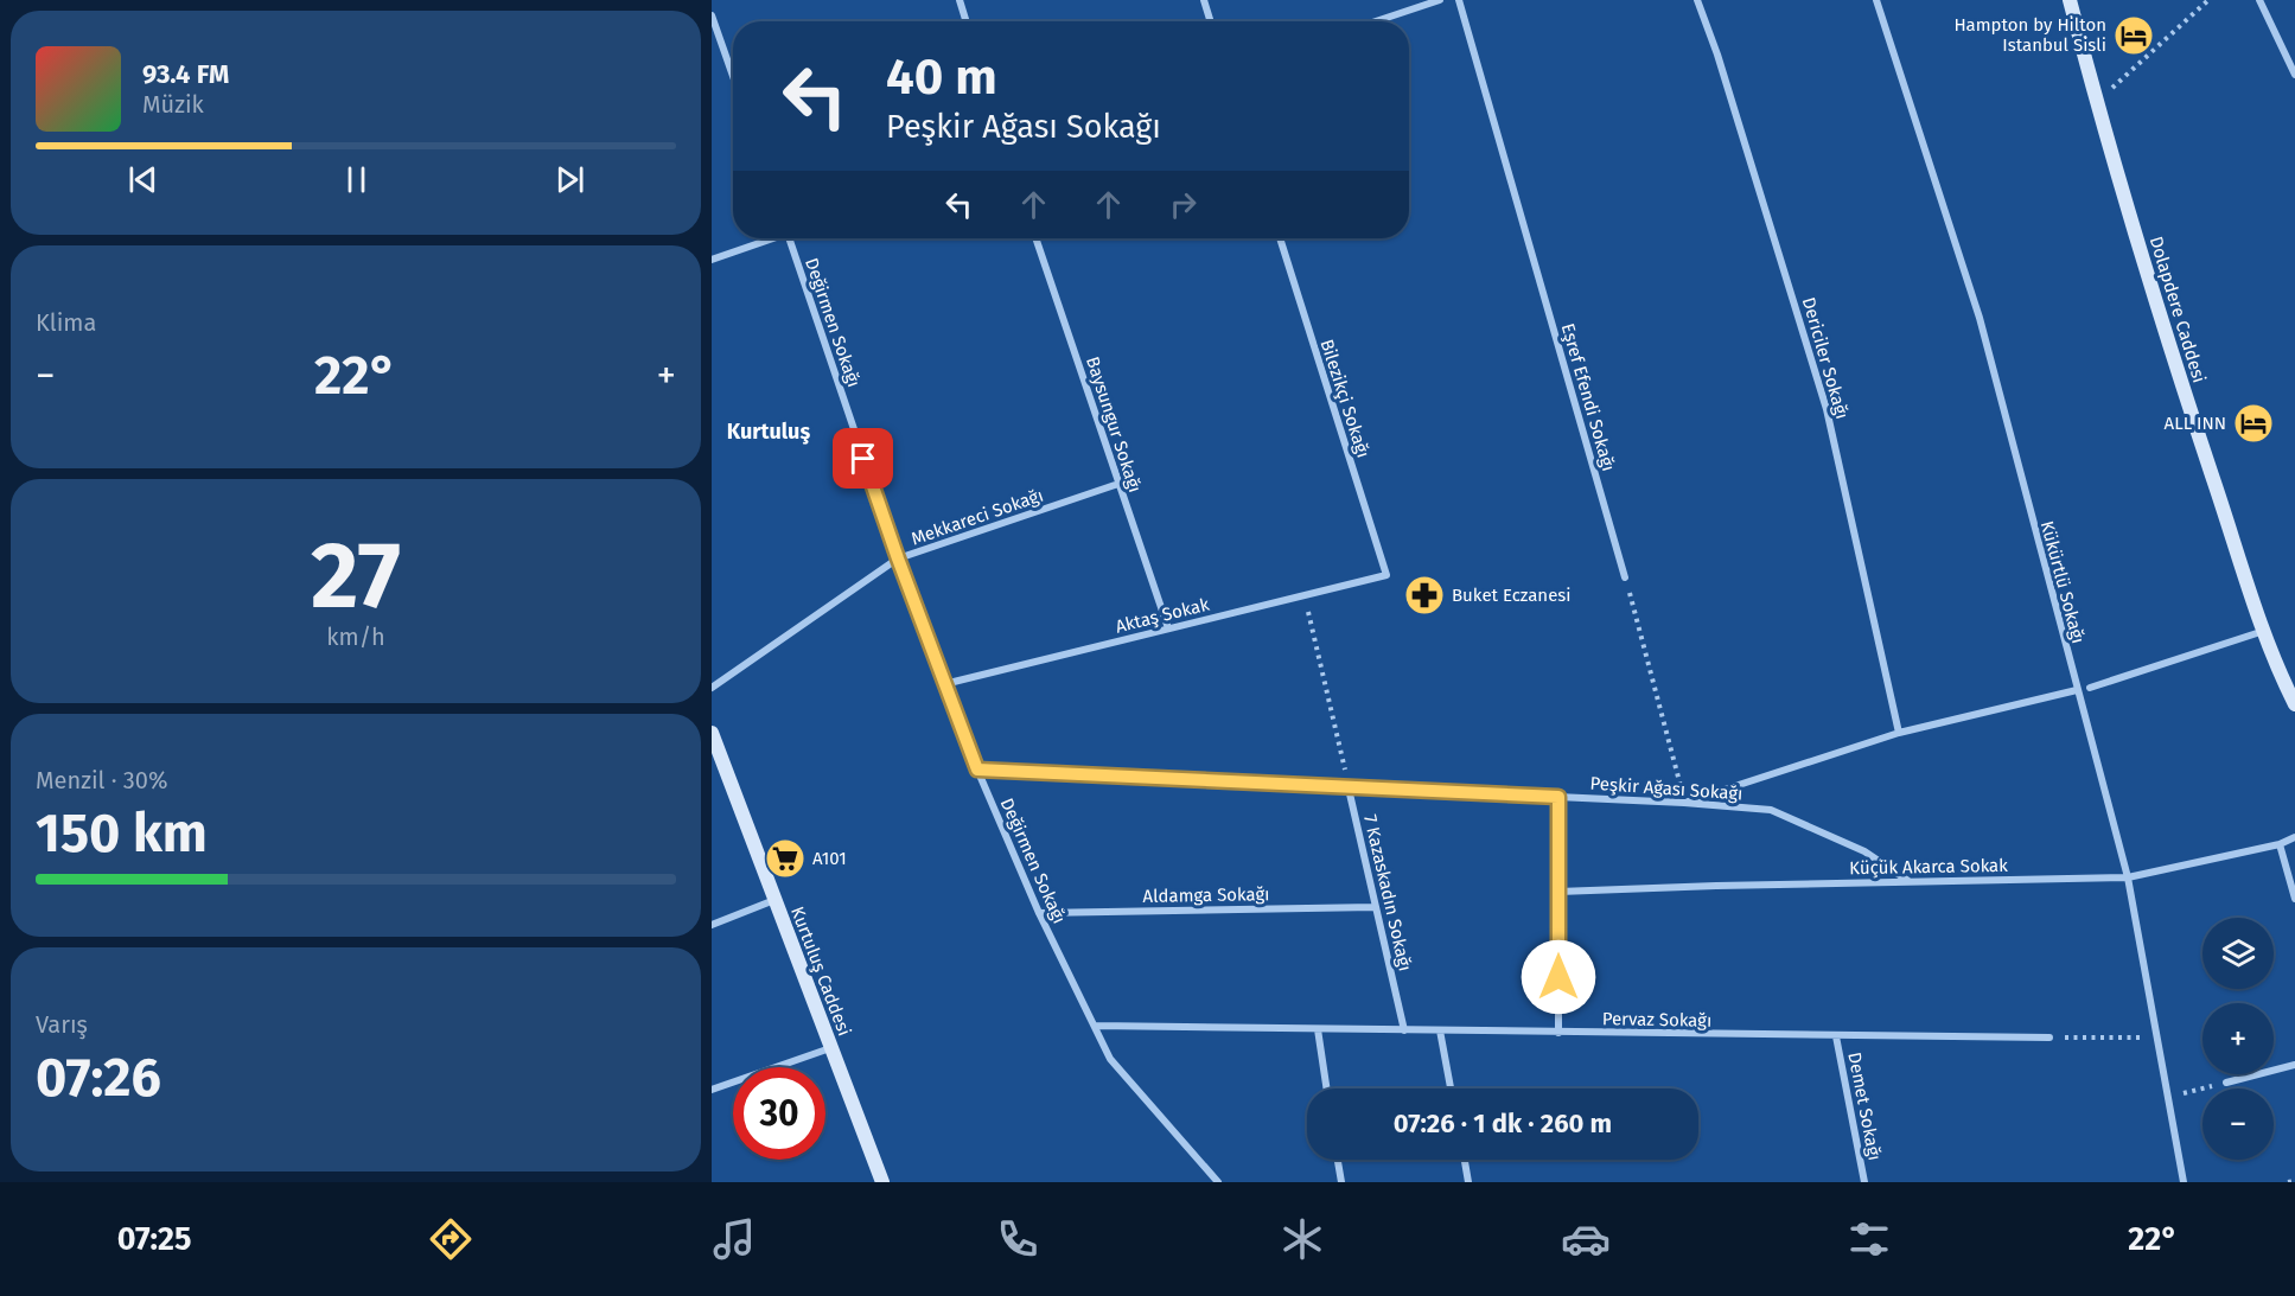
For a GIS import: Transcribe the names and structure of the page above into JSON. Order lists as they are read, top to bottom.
{
  "streets": {
    "main road": ["Dolapdere Caddesi", "Kurtuluş Caddesi"],
    "street": [
      "Değirmen Sokağı",
      "Dericiler Sokağı",
      "Eşref Efendi Sokağı",
      "Bilezikçi Sokağı",
      "Baysungur Sokağı",
      "Mekkareci Sokağı",
      "Kükürtlü Sokağı",
      "Aktaş Sokak",
      "Peşkir Ağası Sokağı",
      "Küçük Akarca Sokak",
      "7 Kazaskadın Sokağı",
      "Aldamga Sokağı",
      "Pervaz Sokağı",
      "Demet Sokağı"
    ]
  },
  "crossings": [
    ["Değirmen Sokağı", "Mekkareci Sokağı"],
    ["Değirmen Sokağı", "Aktaş Sokak"],
    ["Değirmen Sokağı", "Peşkir Ağası Sokağı"],
    ["Değirmen Sokağı", "Aldamga Sokağı"],
    ["Değirmen Sokağı", "Pervaz Sokağı"],
    ["Bilezikçi Sokağı", "Aktaş Sokak"],
    ["Baysungur Sokağı", "Mekkareci Sokağı"],
    ["Baysungur Sokağı", "Aktaş Sokak"],
    ["Kükürtlü Sokağı", "Küçük Akarca Sokak"],
    ["Peşkir Ağası Sokağı", "Küçük Akarca Sokak"],
    ["Peşkir Ağası Sokağı", "7 Kazaskadın Sokağı"],
    ["7 Kazaskadın Sokağı", "Aldamga Sokağı"],
    ["7 Kazaskadın Sokağı", "Pervaz Sokağı"],
    ["Pervaz Sokağı", "Demet Sokağı"]
  ],
  "districts": ["Kurtuluş"],
  "places": {
    "hotel": ["Hampton by Hilton Istanbul Sisli", "ALL INN"],
    "pharmacy": ["Buket Eczanesi"],
    "supermarket": ["A101"]
  },
  "page": {
    "turn": ["40 m", "Peşkir Ağası Sokağı"],
    "song": ["93.4 FM", "Müzik"],
    "tile": [
      "Klima",
      ["27", "km/h"],
      ["Menzil · 30%", "150 km"],
      ["Varış", "07:26"]
    ],
    "heat": ["−", "22°", "+"],
    "map_buttons": ["+", "−"],
    "limit": "30",
    "trip": "07:26 · 1 dk · 260 m",
    "tabs": ["07:25", "22°"]
  }
}
